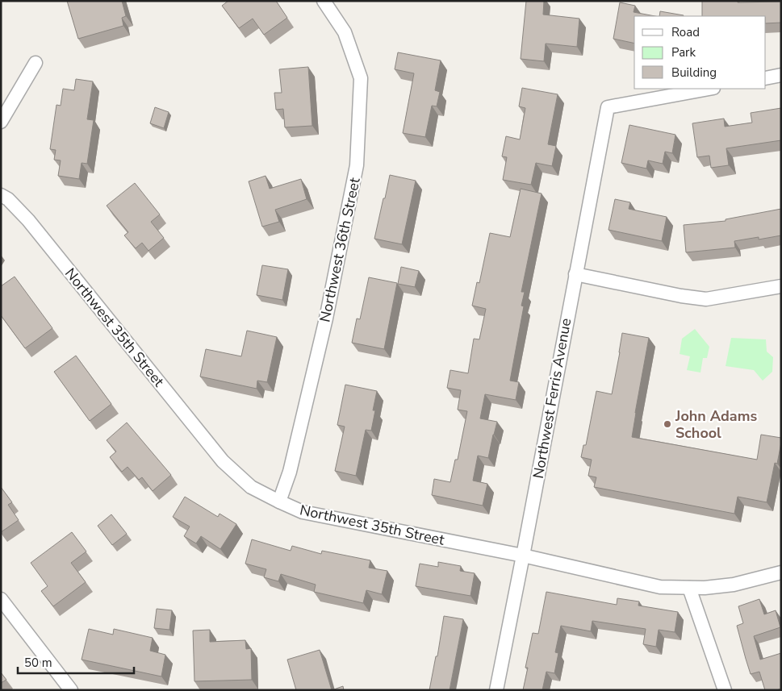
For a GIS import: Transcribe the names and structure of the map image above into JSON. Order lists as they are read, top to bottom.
{
  "streets": {
    "street": ["Northwest 36th Street", "Northwest 35th Street", "Northwest Ferris Avenue"]
  },
  "crossings": [
    ["Northwest 36th Street", "Northwest 35th Street"],
    ["Northwest 35th Street", "Northwest Ferris Avenue"]
  ],
  "places": ["John Adams School"],
  "legend": ["Road", "Park", "Building"],
  "scale_bar": "50 m"
}
